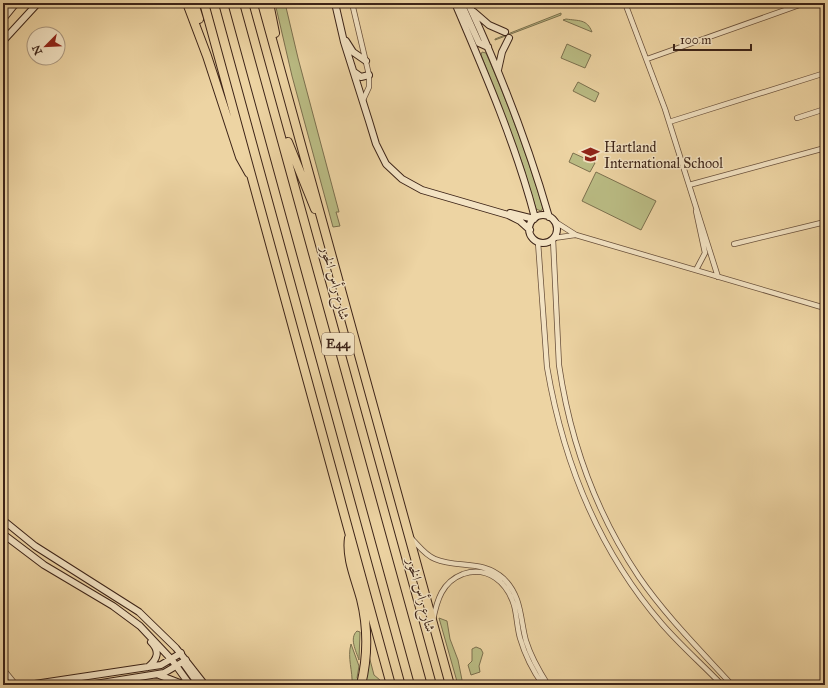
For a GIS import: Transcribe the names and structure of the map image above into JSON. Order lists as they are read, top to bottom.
{
  "streets": {
    "highway": ["شارع رأس الخور", "E44"]
  },
  "places": {
    "school or university": ["Hartland International School"]
  },
  "scale_bar": "100 m",
  "north": "bottom left"
}
